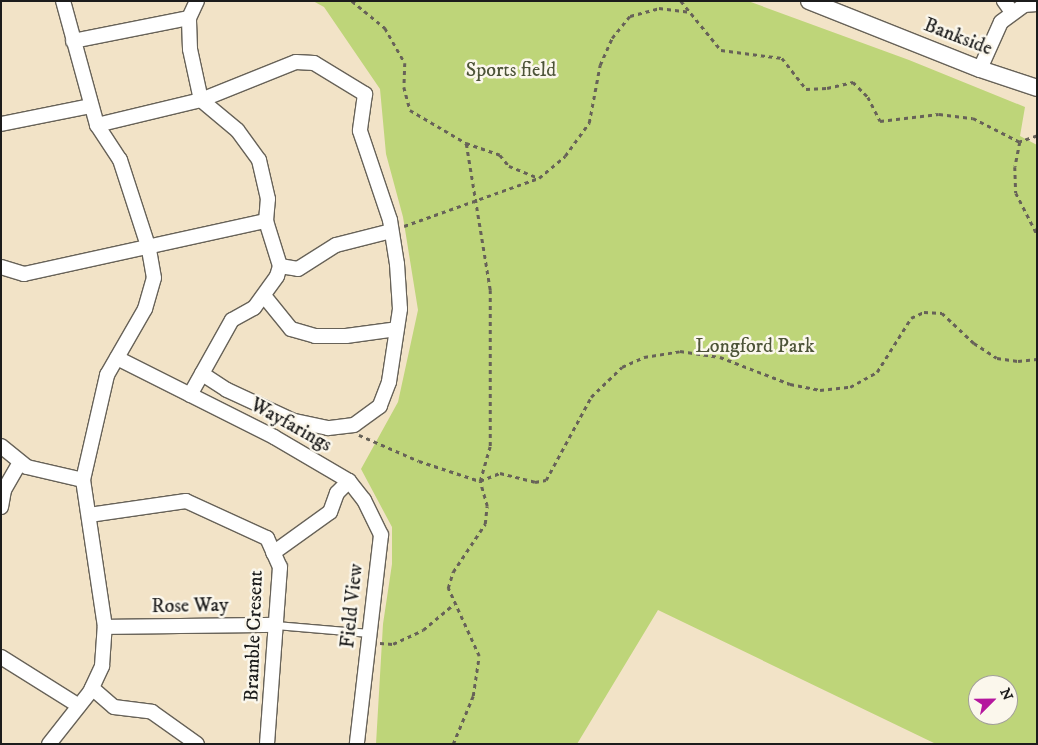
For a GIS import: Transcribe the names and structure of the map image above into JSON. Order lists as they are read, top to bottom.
{
  "streets": {
    "street": [
      "Bankside",
      "Wayfarings",
      "Rose Way",
      "Field View",
      "Bramble Cresent"
    ]
  },
  "crossings": [
    ["Wayfarings", "Field View"],
    ["Rose Way", "Bramble Cresent"]
  ],
  "parks": ["Sports field", "Longford Park"],
  "north": "top right"
}
